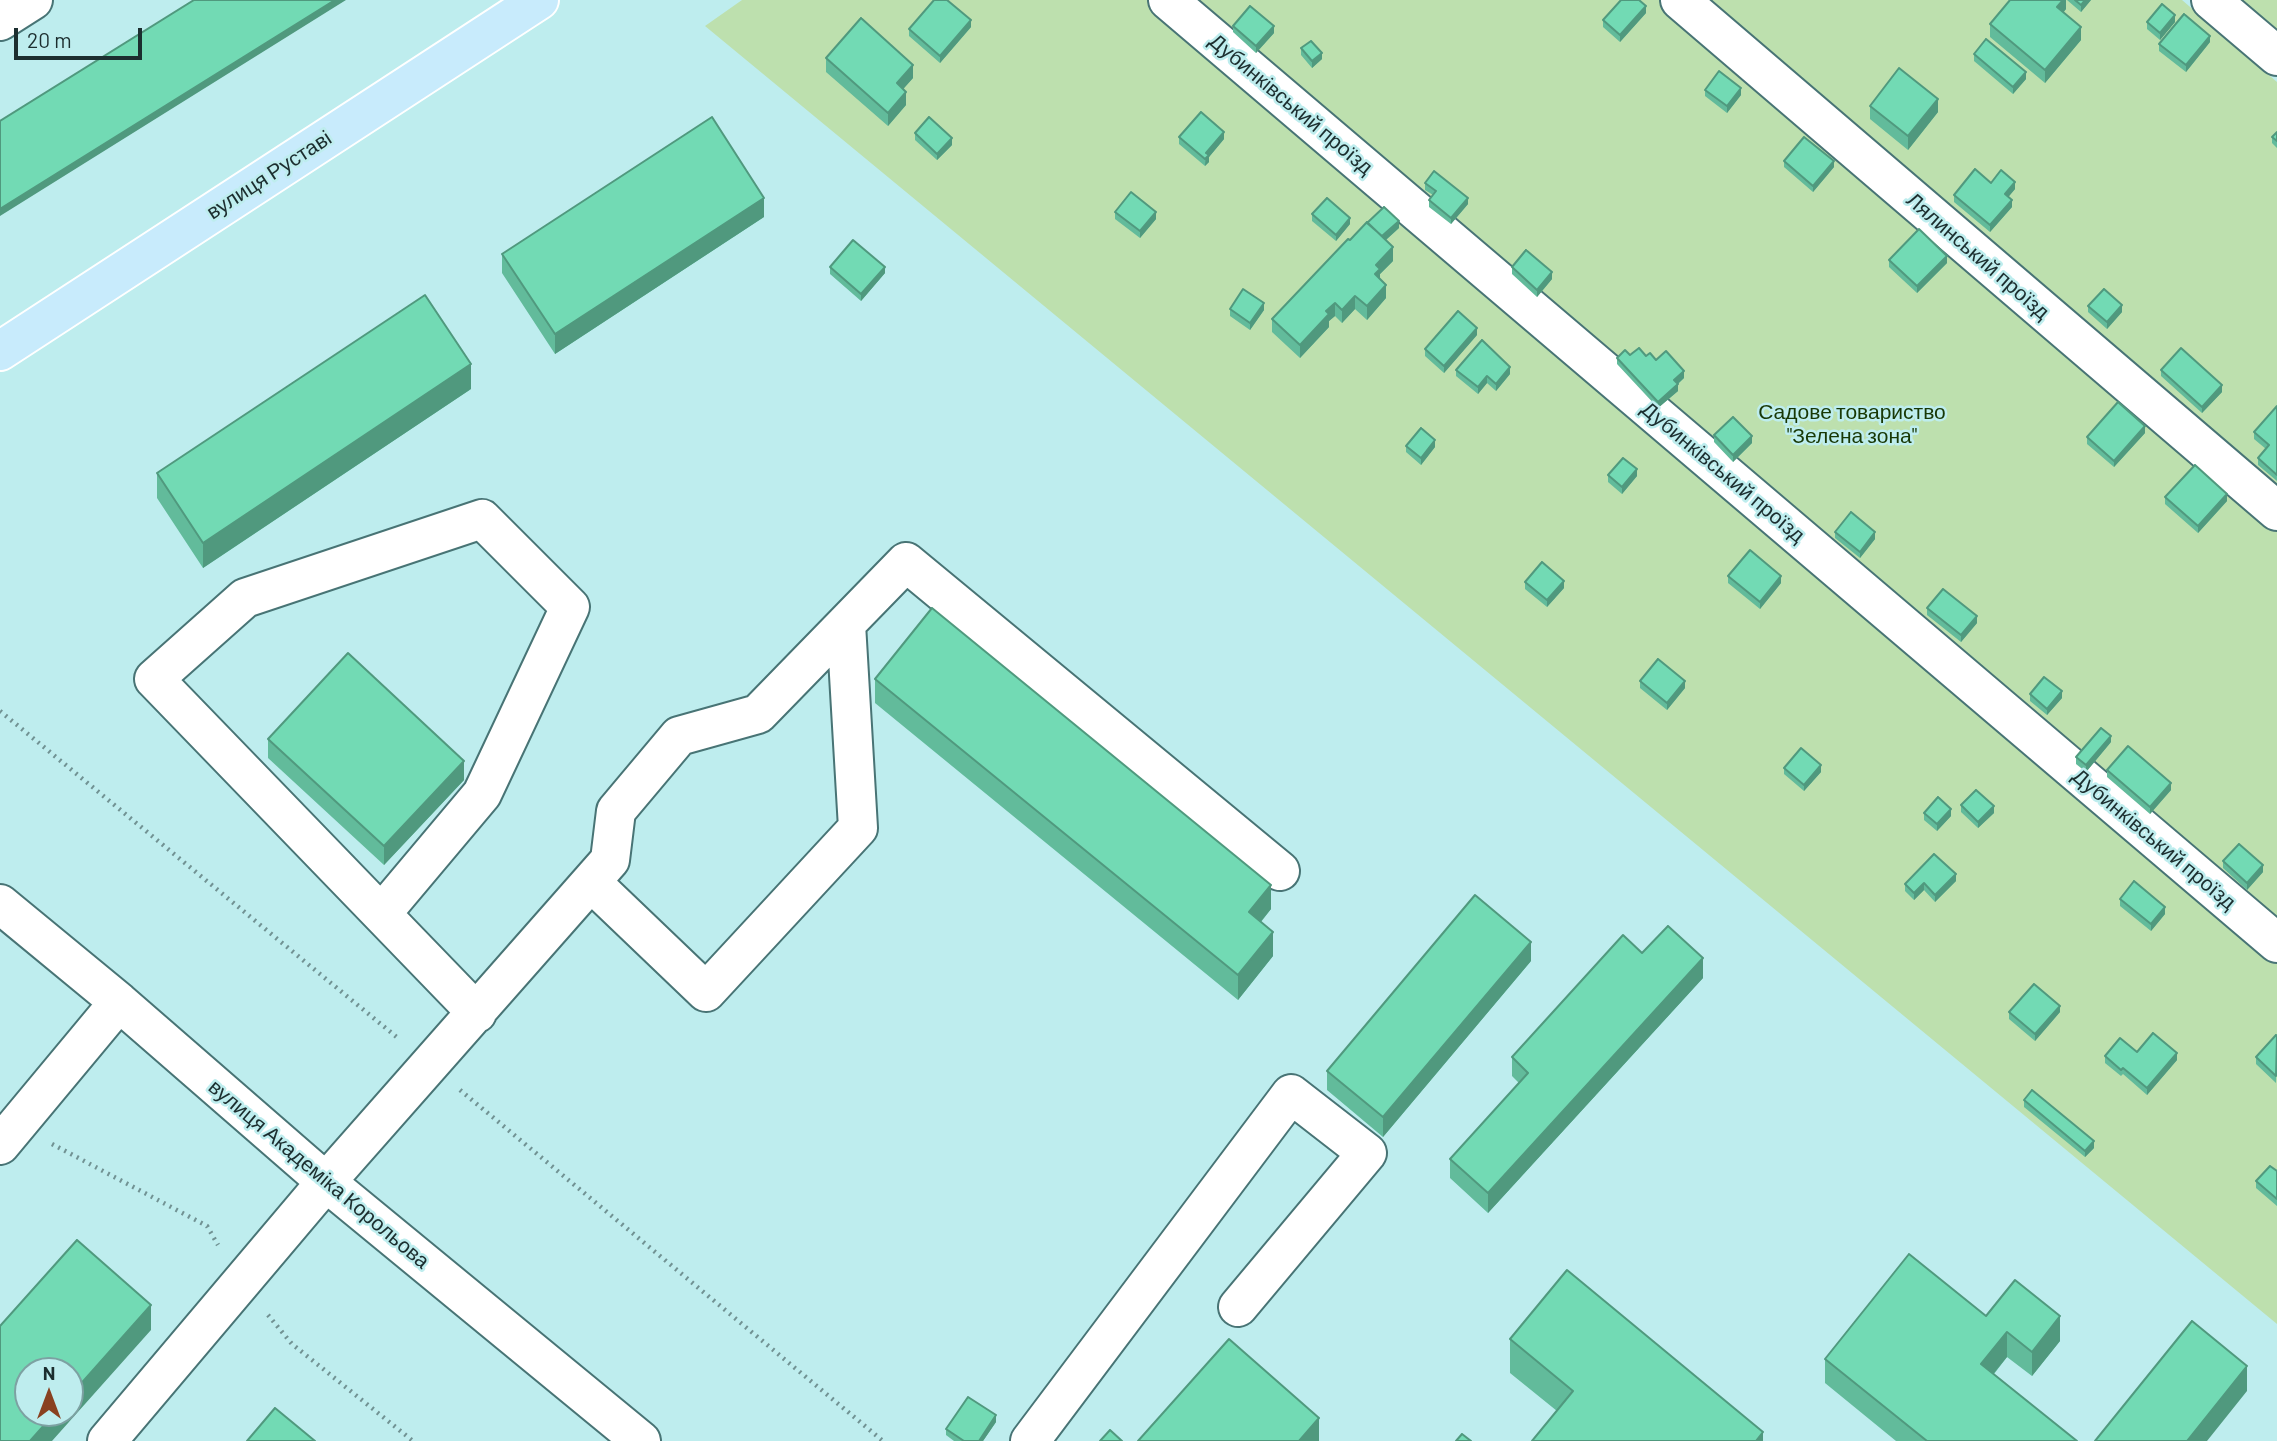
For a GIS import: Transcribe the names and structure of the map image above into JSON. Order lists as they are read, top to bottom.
{
  "streets": {
    "main road": ["вулиця Руставі"],
    "street": ["Дубинківський проїзд", "Лялинський проїзд", "вулиця Академіка Корольова"]
  },
  "parks": ["Садове товариство \"Зелена зона\""],
  "scale_bar": "20 m",
  "north": "top"
}
